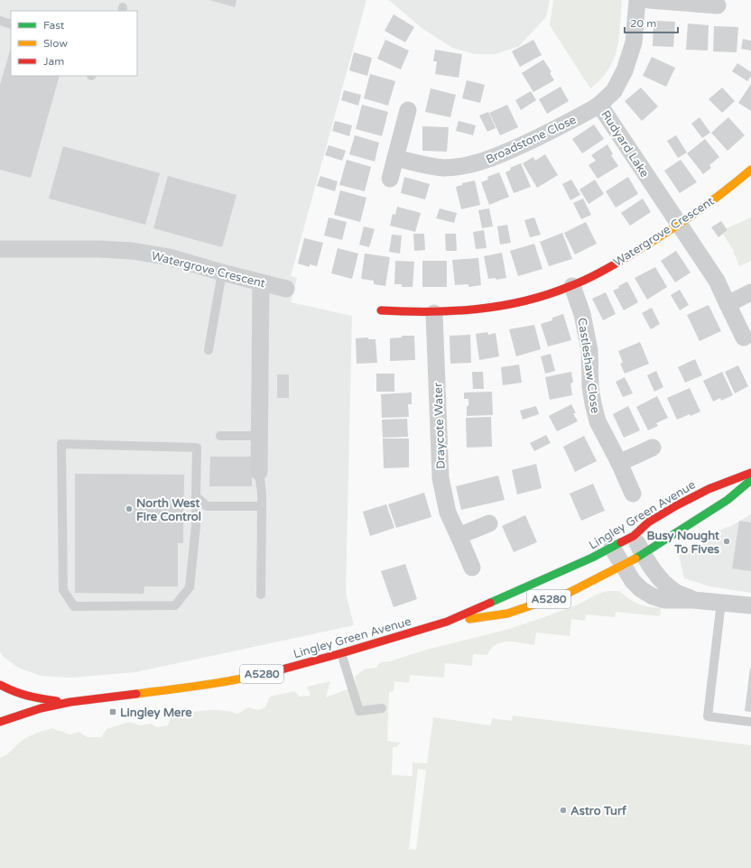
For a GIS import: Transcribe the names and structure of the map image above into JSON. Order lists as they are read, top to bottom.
{
  "streets": {
    "main road": ["Watergrove Crescent", "Lingley Green Avenue", "A5280"],
    "street": [
      "Broadstone Close",
      "Rudyard Lake",
      "Castleshaw Close",
      "Draycote Water"
    ]
  },
  "crossings": [
    ["Broadstone Close", "Rudyard Lake"],
    ["Rudyard Lake", "Watergrove Crescent"],
    ["Watergrove Crescent", "Castleshaw Close"],
    ["Watergrove Crescent", "Draycote Water"]
  ],
  "places": {
    "other": ["North West Fire Control", "Busy Nought To Fives", "Astro Turf"],
    "transit": ["Lingley Mere"]
  },
  "legend": ["Fast", "Slow", "Jam"],
  "scale_bar": "20 m"
}
